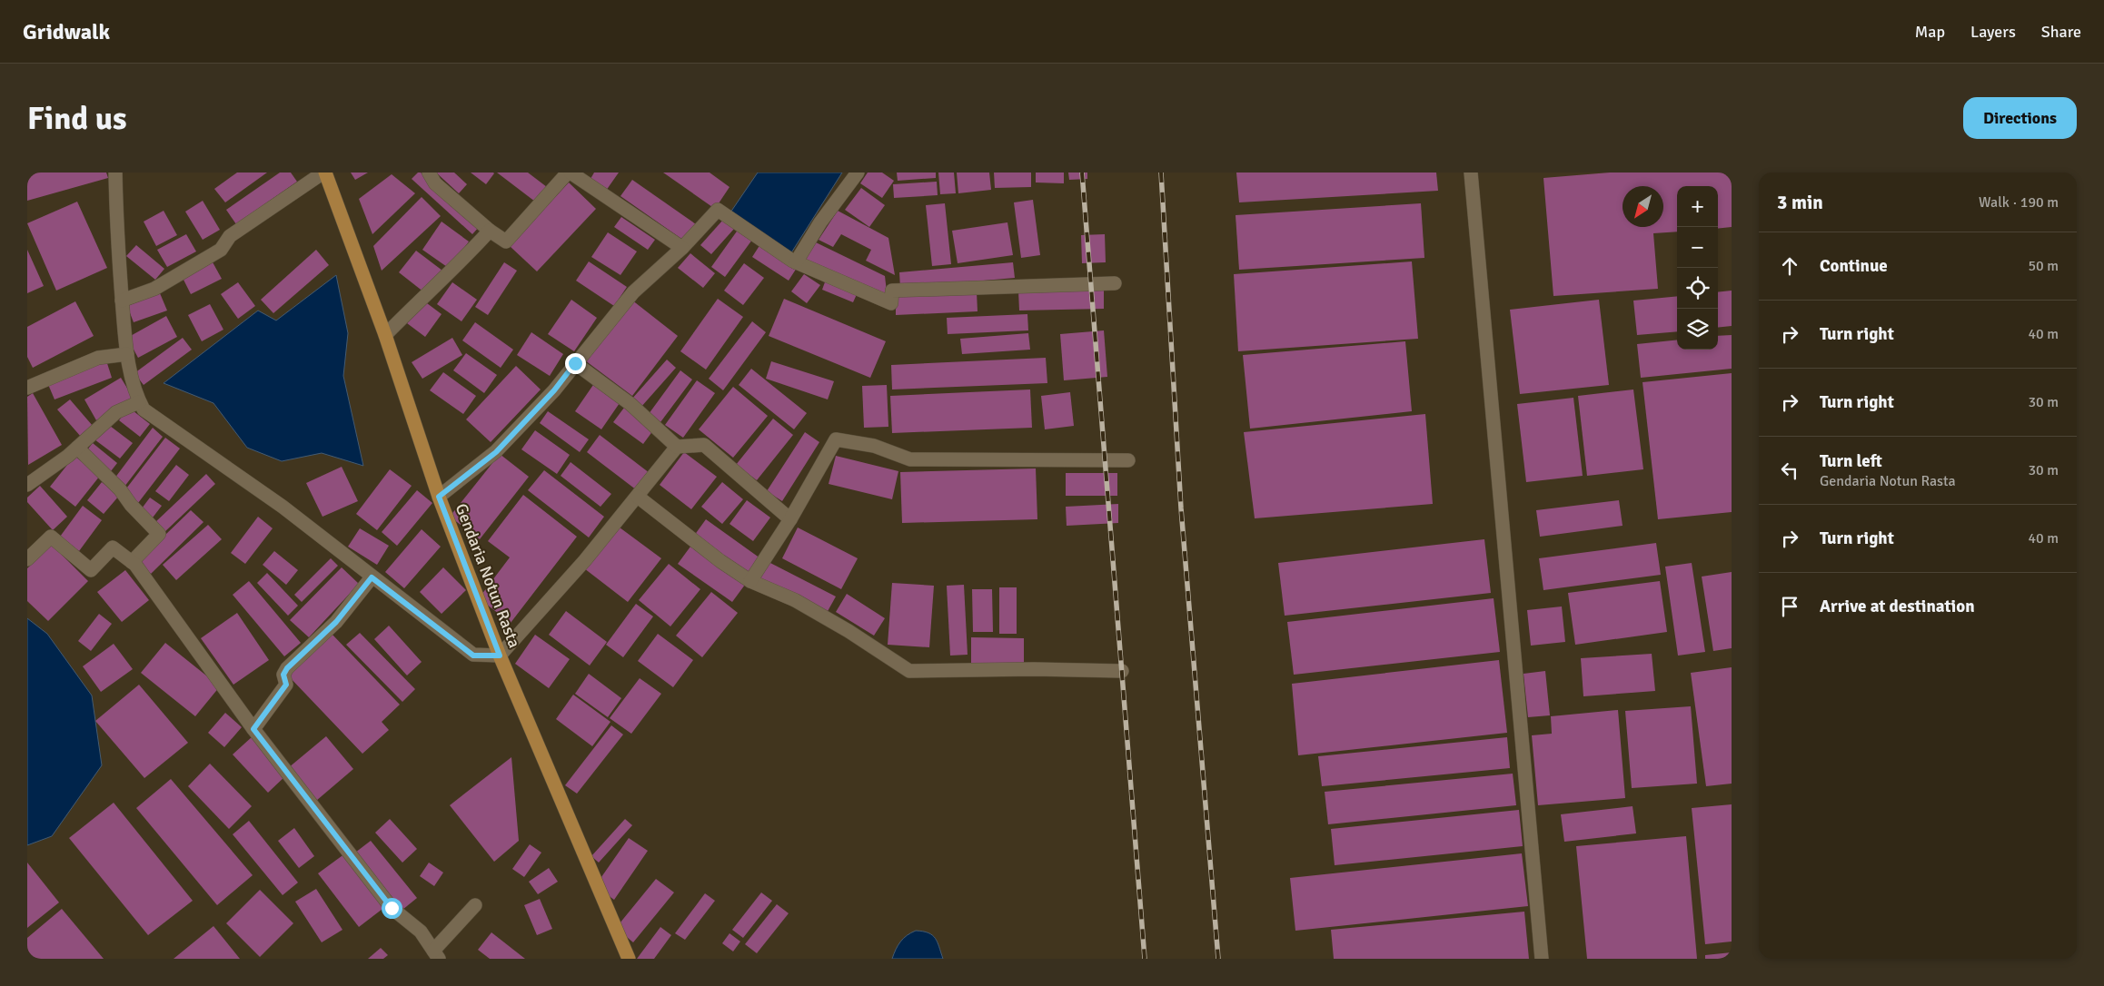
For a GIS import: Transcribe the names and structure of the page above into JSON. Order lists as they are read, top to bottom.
{
  "streets": {
    "main road": ["Gendaria Notun Rasta"]
  },
  "north": "bottom left",
  "page": {
    "header": "Gridwalk",
    "nav": ["Map", "Layers", "Share"],
    "buttons": "Directions",
    "title": "Find us",
    "heading": ["3 min", "Walk · 190 m"],
    "map_buttons": ["+", "−"],
    "list": [
      ["Continue", "50 m"],
      ["Turn right", "40 m"],
      ["Turn right", "30 m"],
      ["Turn left", "Gendaria Notun Rasta", "30 m"],
      ["Turn right", "40 m"],
      "Arrive at destination"
    ]
  }
}
